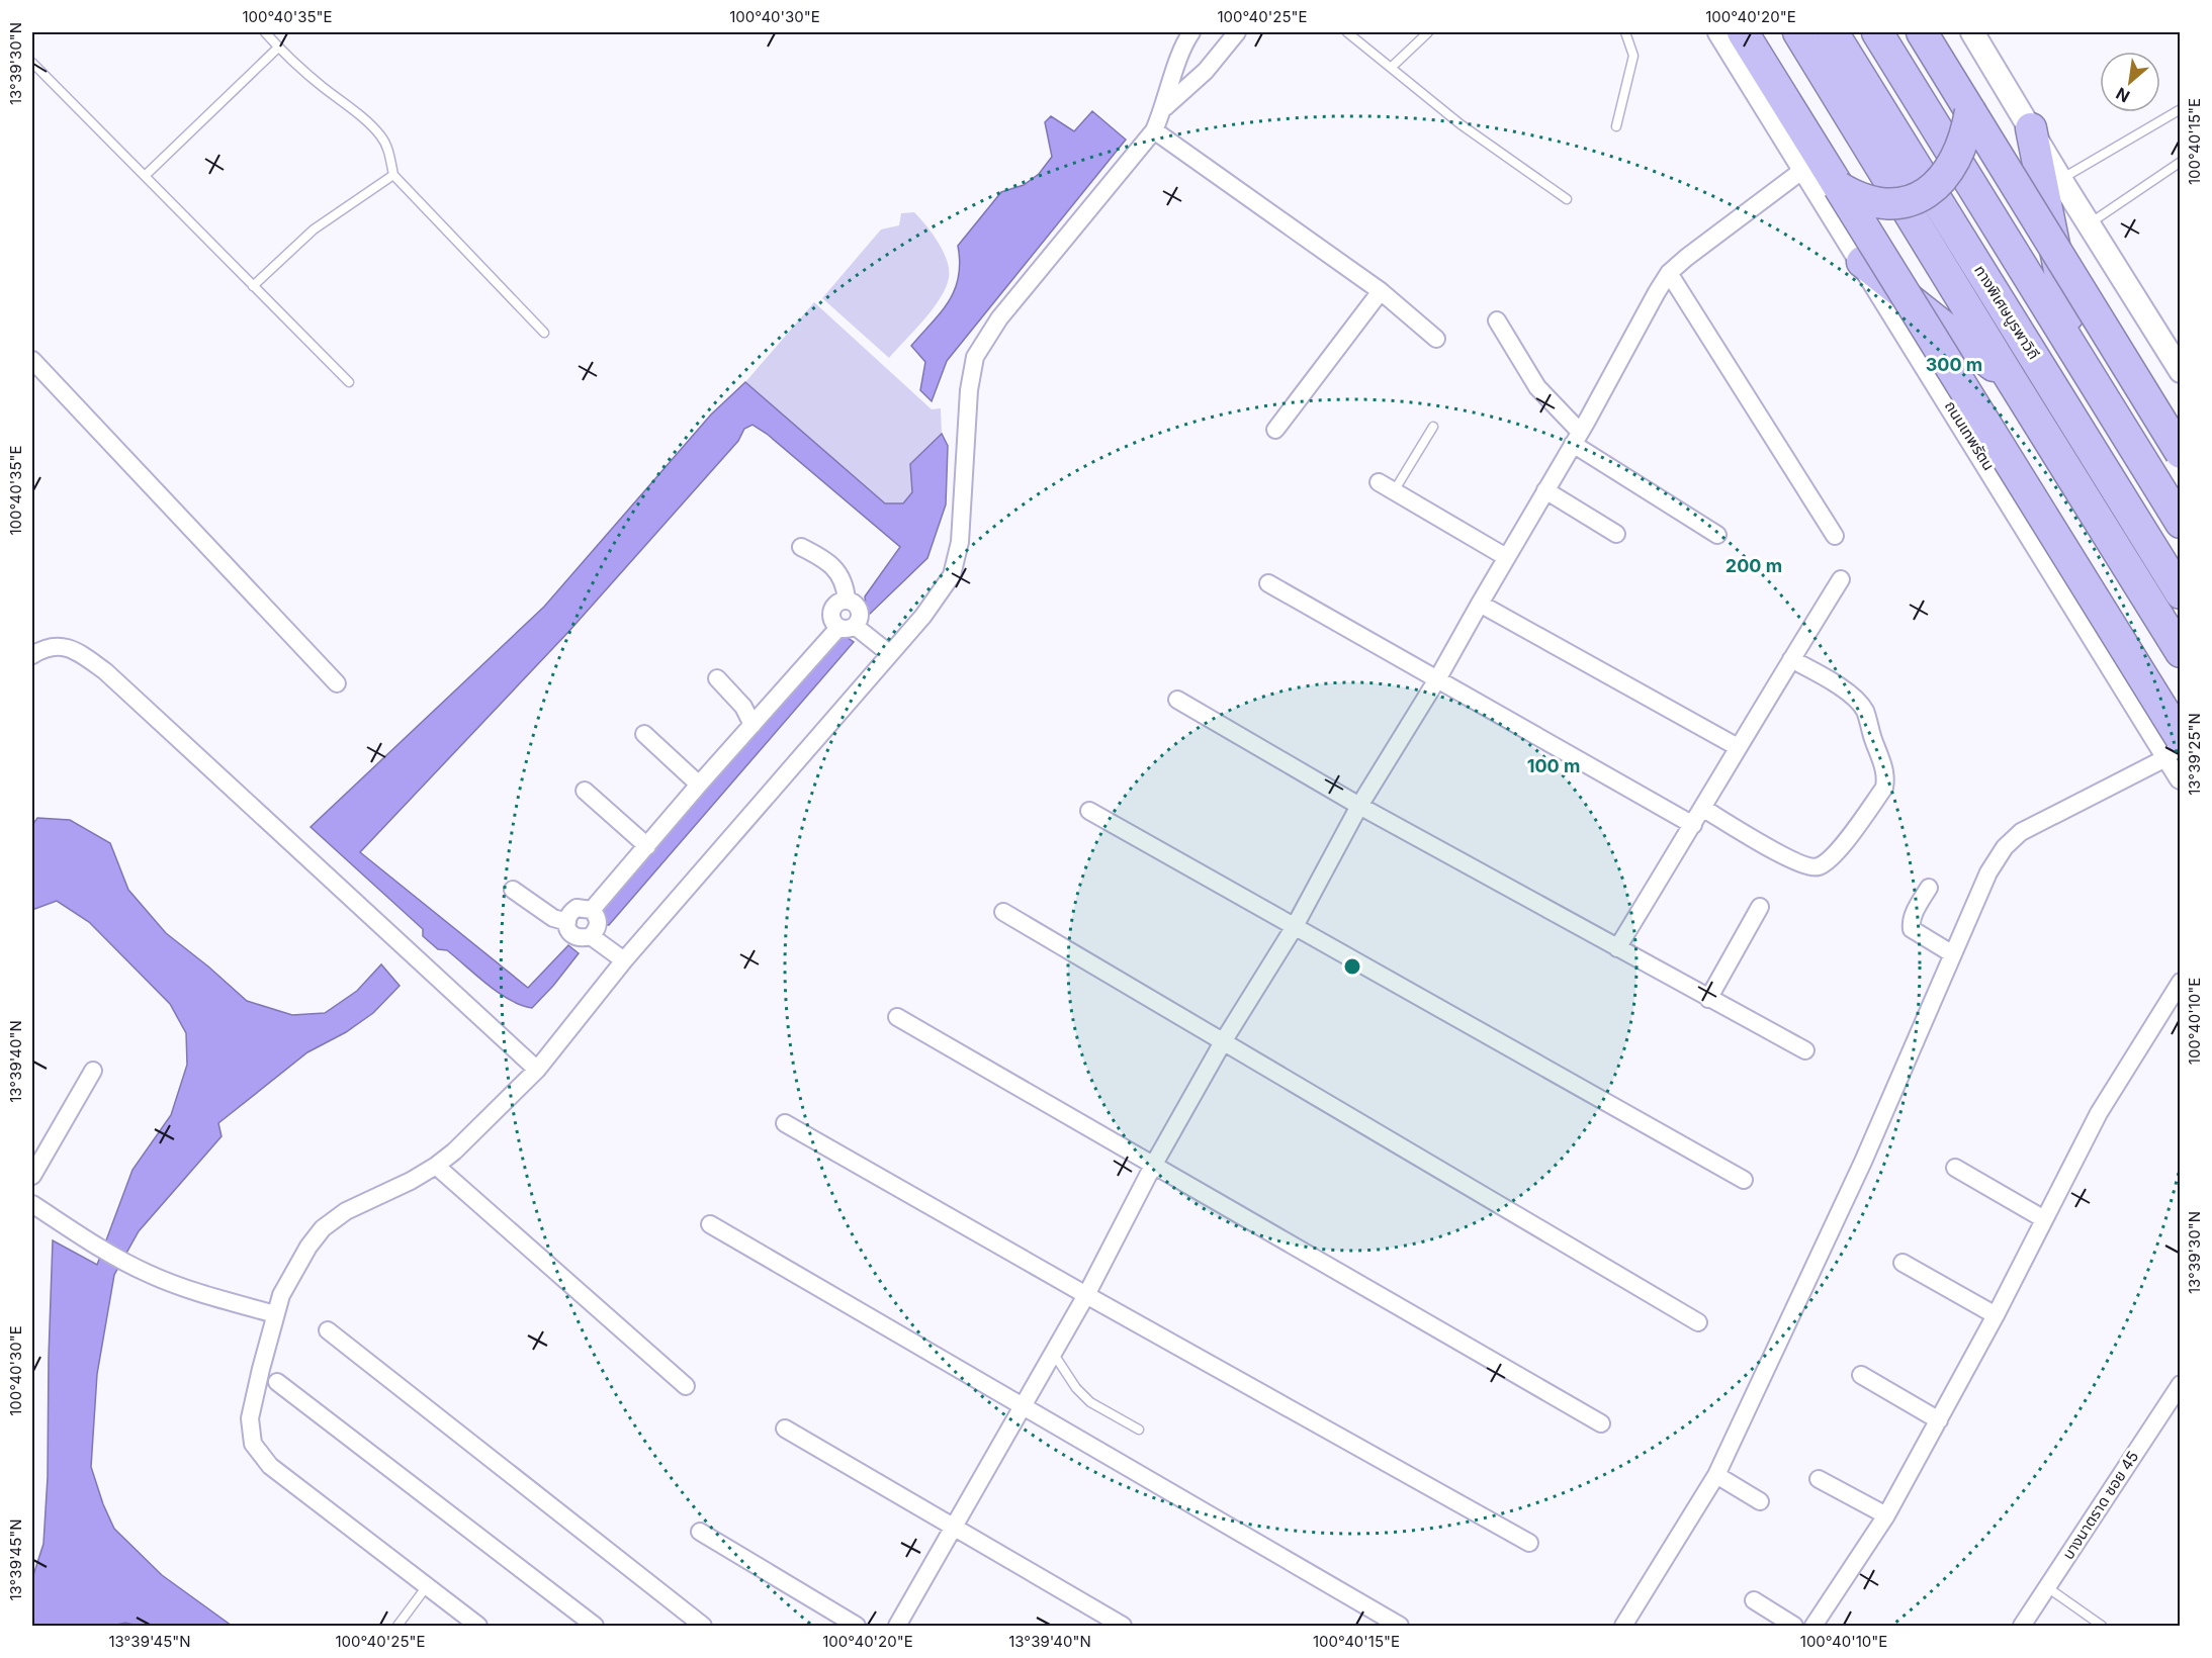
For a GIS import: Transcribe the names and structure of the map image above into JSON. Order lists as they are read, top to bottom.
{
  "streets": {
    "highway": ["ทางพิเศษบูรพาวิถี"],
    "main road": ["ถนนเทพรัตน"],
    "street": ["บางนาตราด ซอย 45"]
  },
  "north": "bottom left",
  "coordinates": [
    "100°40'35\"E",
    "100°40'30\"E",
    "100°40'25\"E",
    "100°40'20\"E",
    "13°39'30\"N",
    "100°40'15\"E",
    "13°39'25\"N",
    "100°40'10\"E",
    "13°39'40\"N",
    "13°39'45\"N"
  ],
  "rings": ["300 m", "200 m", "100 m"]
}
